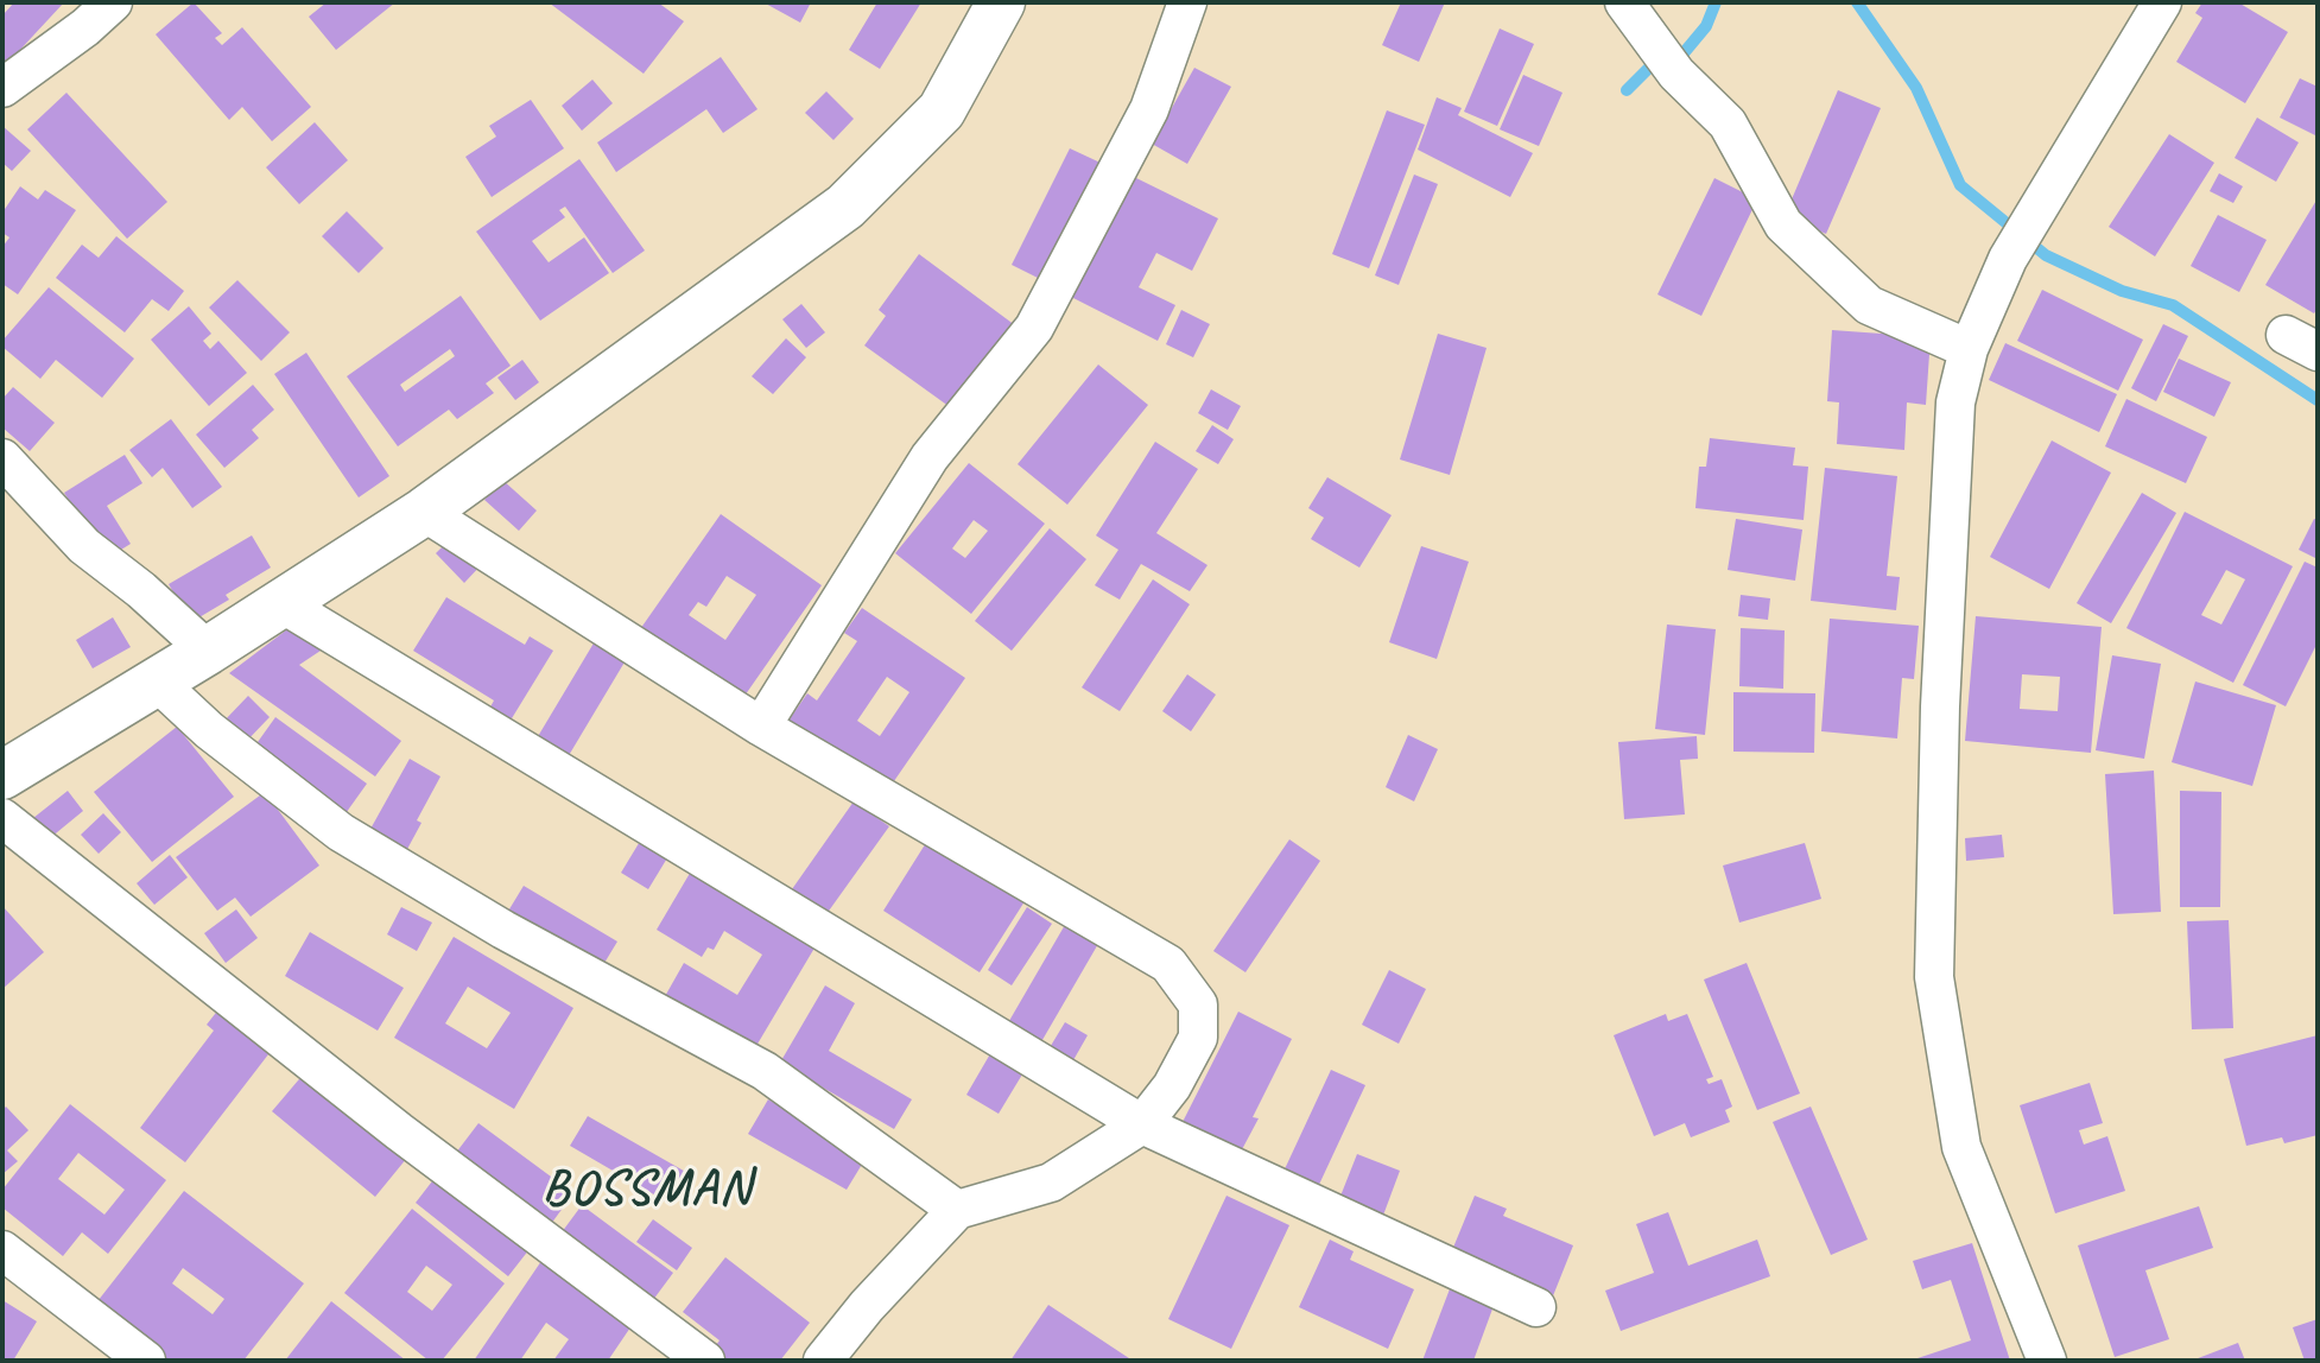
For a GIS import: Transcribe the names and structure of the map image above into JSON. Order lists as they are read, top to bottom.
{
  "districts": ["BOSSMAN"]
}
